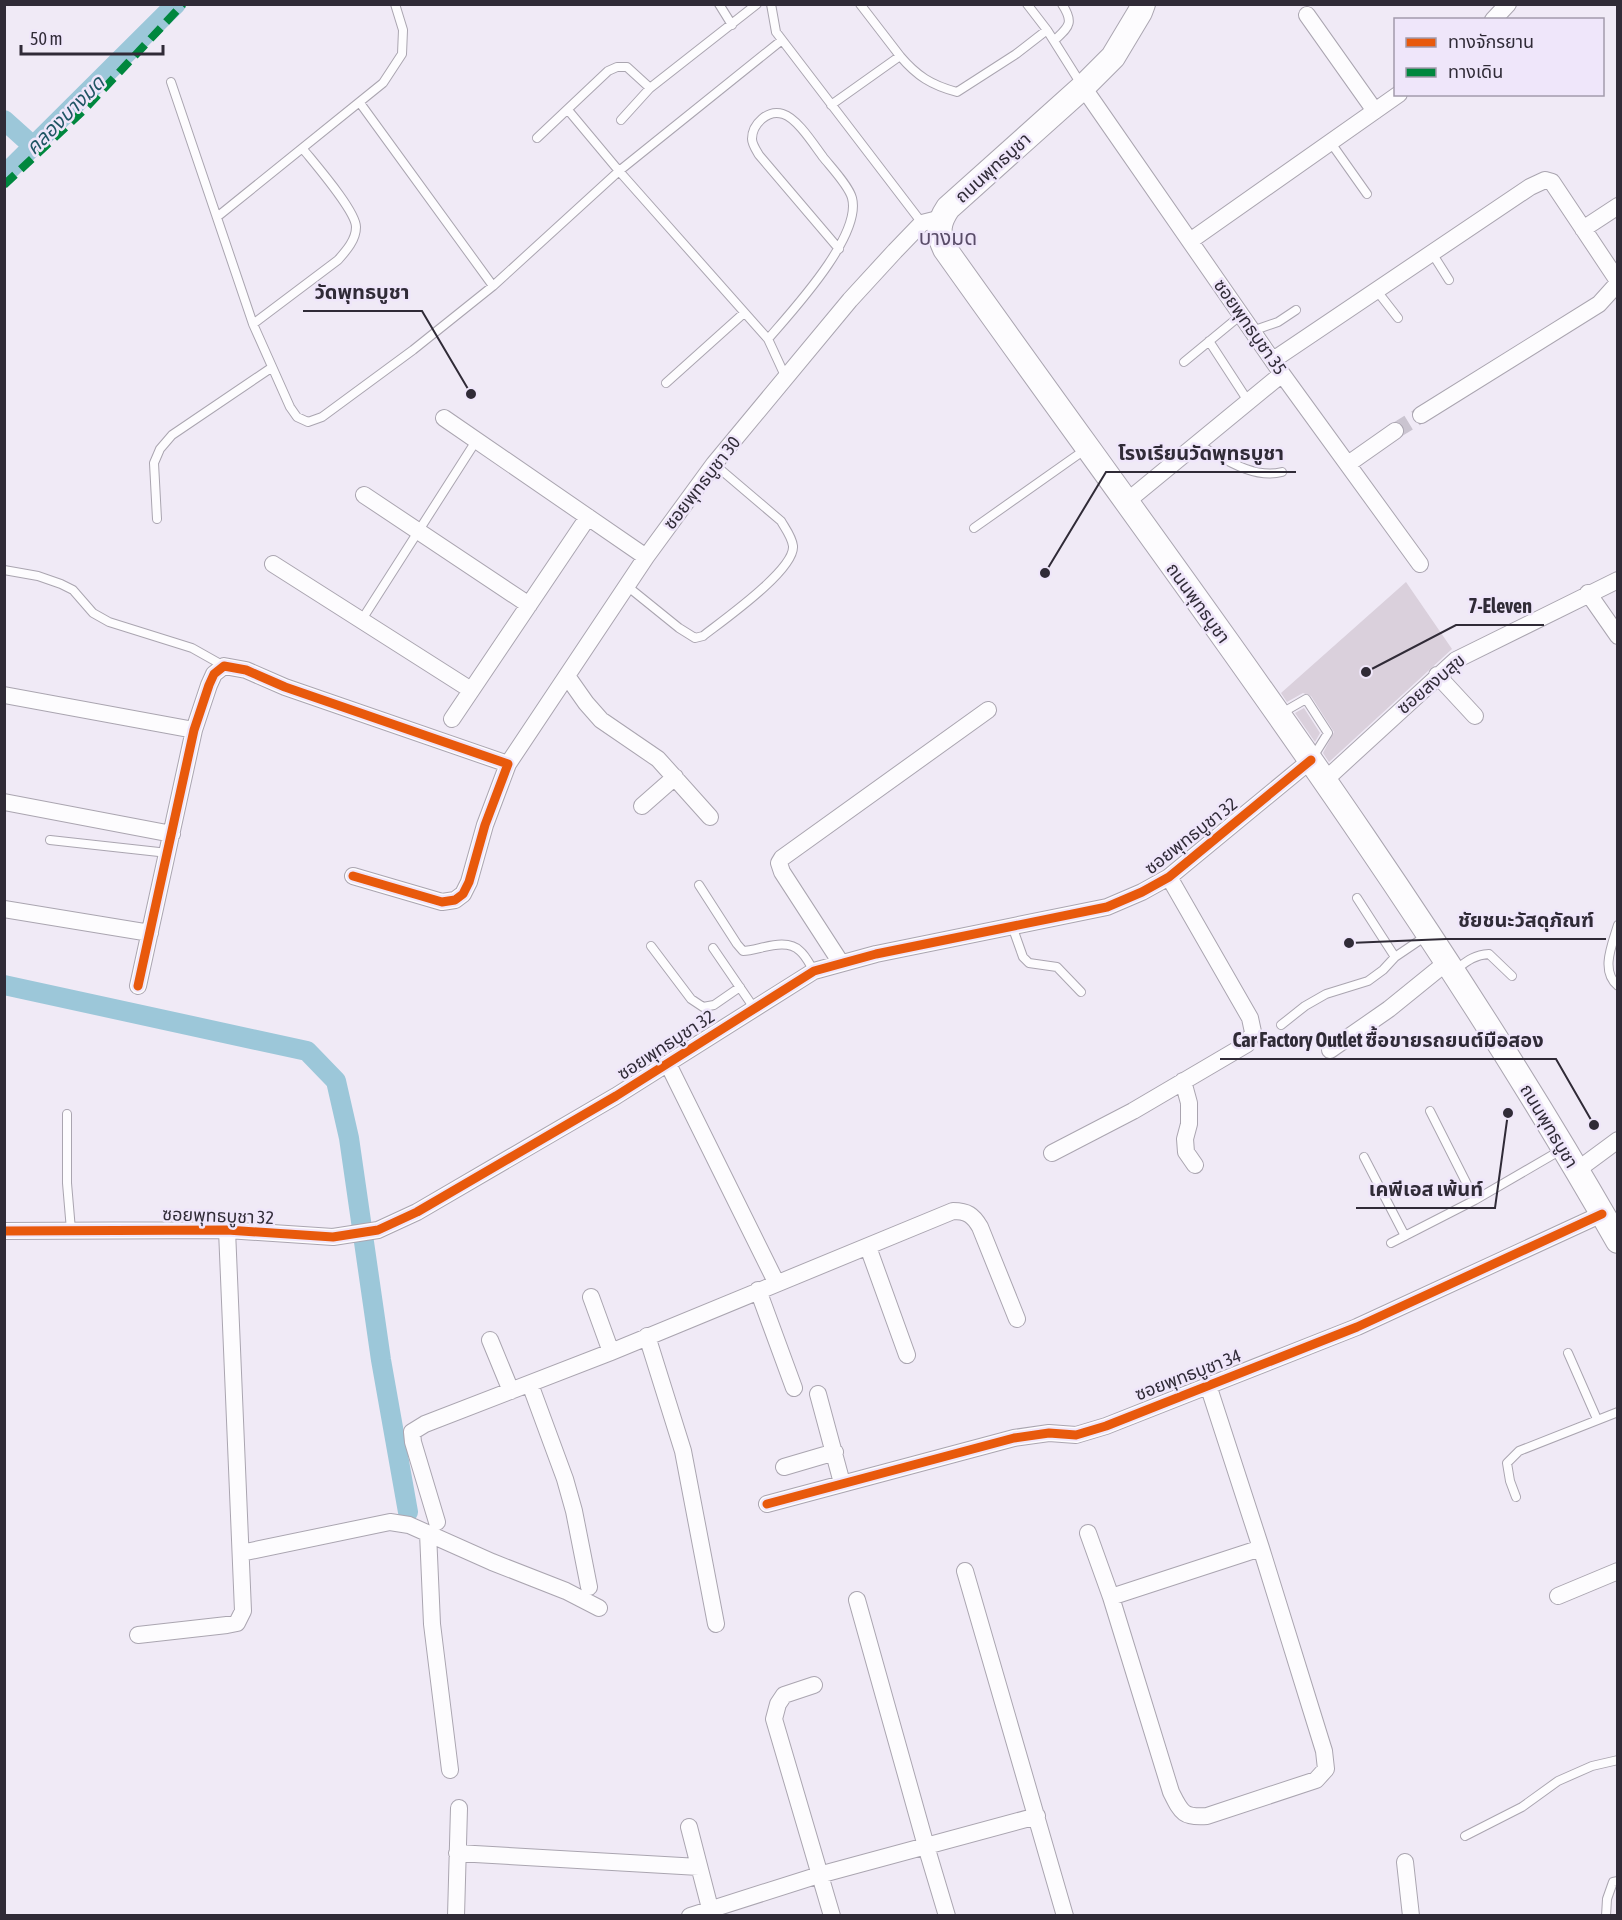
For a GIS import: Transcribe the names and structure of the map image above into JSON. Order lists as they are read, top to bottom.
{
  "streets": {
    "main road": ["ถนนพุทธบูชา"],
    "street": [
      "ซอยพุทธบูชา 35",
      "ซอยพุทธบูชา 30",
      "ซอยสงบสุข",
      "ซอยพุทธบูชา 32",
      "ซอยพุทธบูชา 34"
    ]
  },
  "crossings": [
    ["ถนนพุทธบูชา", "ซอยพุทธบูชา 35"],
    ["ถนนพุทธบูชา", "ซอยพุทธบูชา 30"],
    ["ถนนพุทธบูชา", "ซอยสงบสุข"],
    ["ถนนพุทธบูชา", "ซอยพุทธบูชา 32"],
    ["ถนนพุทธบูชา", "ซอยพุทธบูชา 34"]
  ],
  "districts": ["บางมด"],
  "water": ["คลองบางมด"],
  "places": [
    "วัดพุทธบูชา",
    "โรงเรียนวัดพุทธบูชา",
    "7-Eleven",
    "ชัยชนะวัสดุภัณฑ์",
    "เคพีเอส เพ้นท์",
    "Car Factory Outlet ซื้อขายรถยนต์มือสอง"
  ],
  "legend": ["ทางจักรยาน", "ทางเดิน"],
  "scale_bar": "50 m"
}
